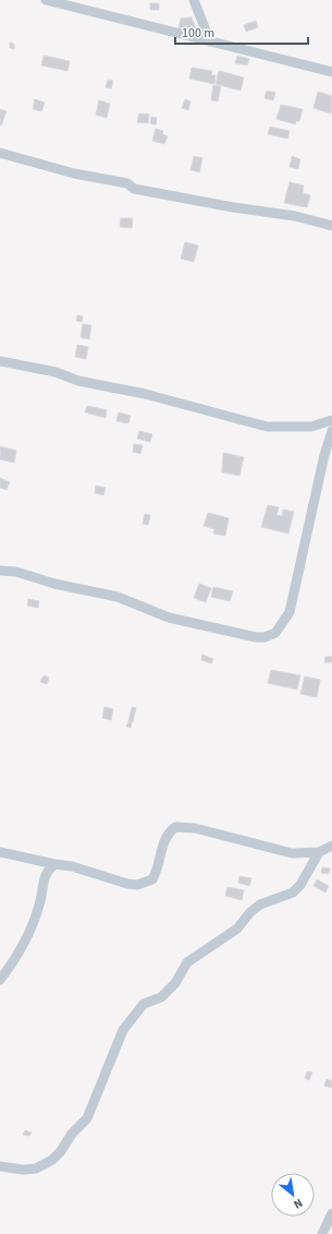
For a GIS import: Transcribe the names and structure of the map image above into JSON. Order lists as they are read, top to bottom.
{
  "scale_bar": "100 m",
  "north": "bottom right"
}
